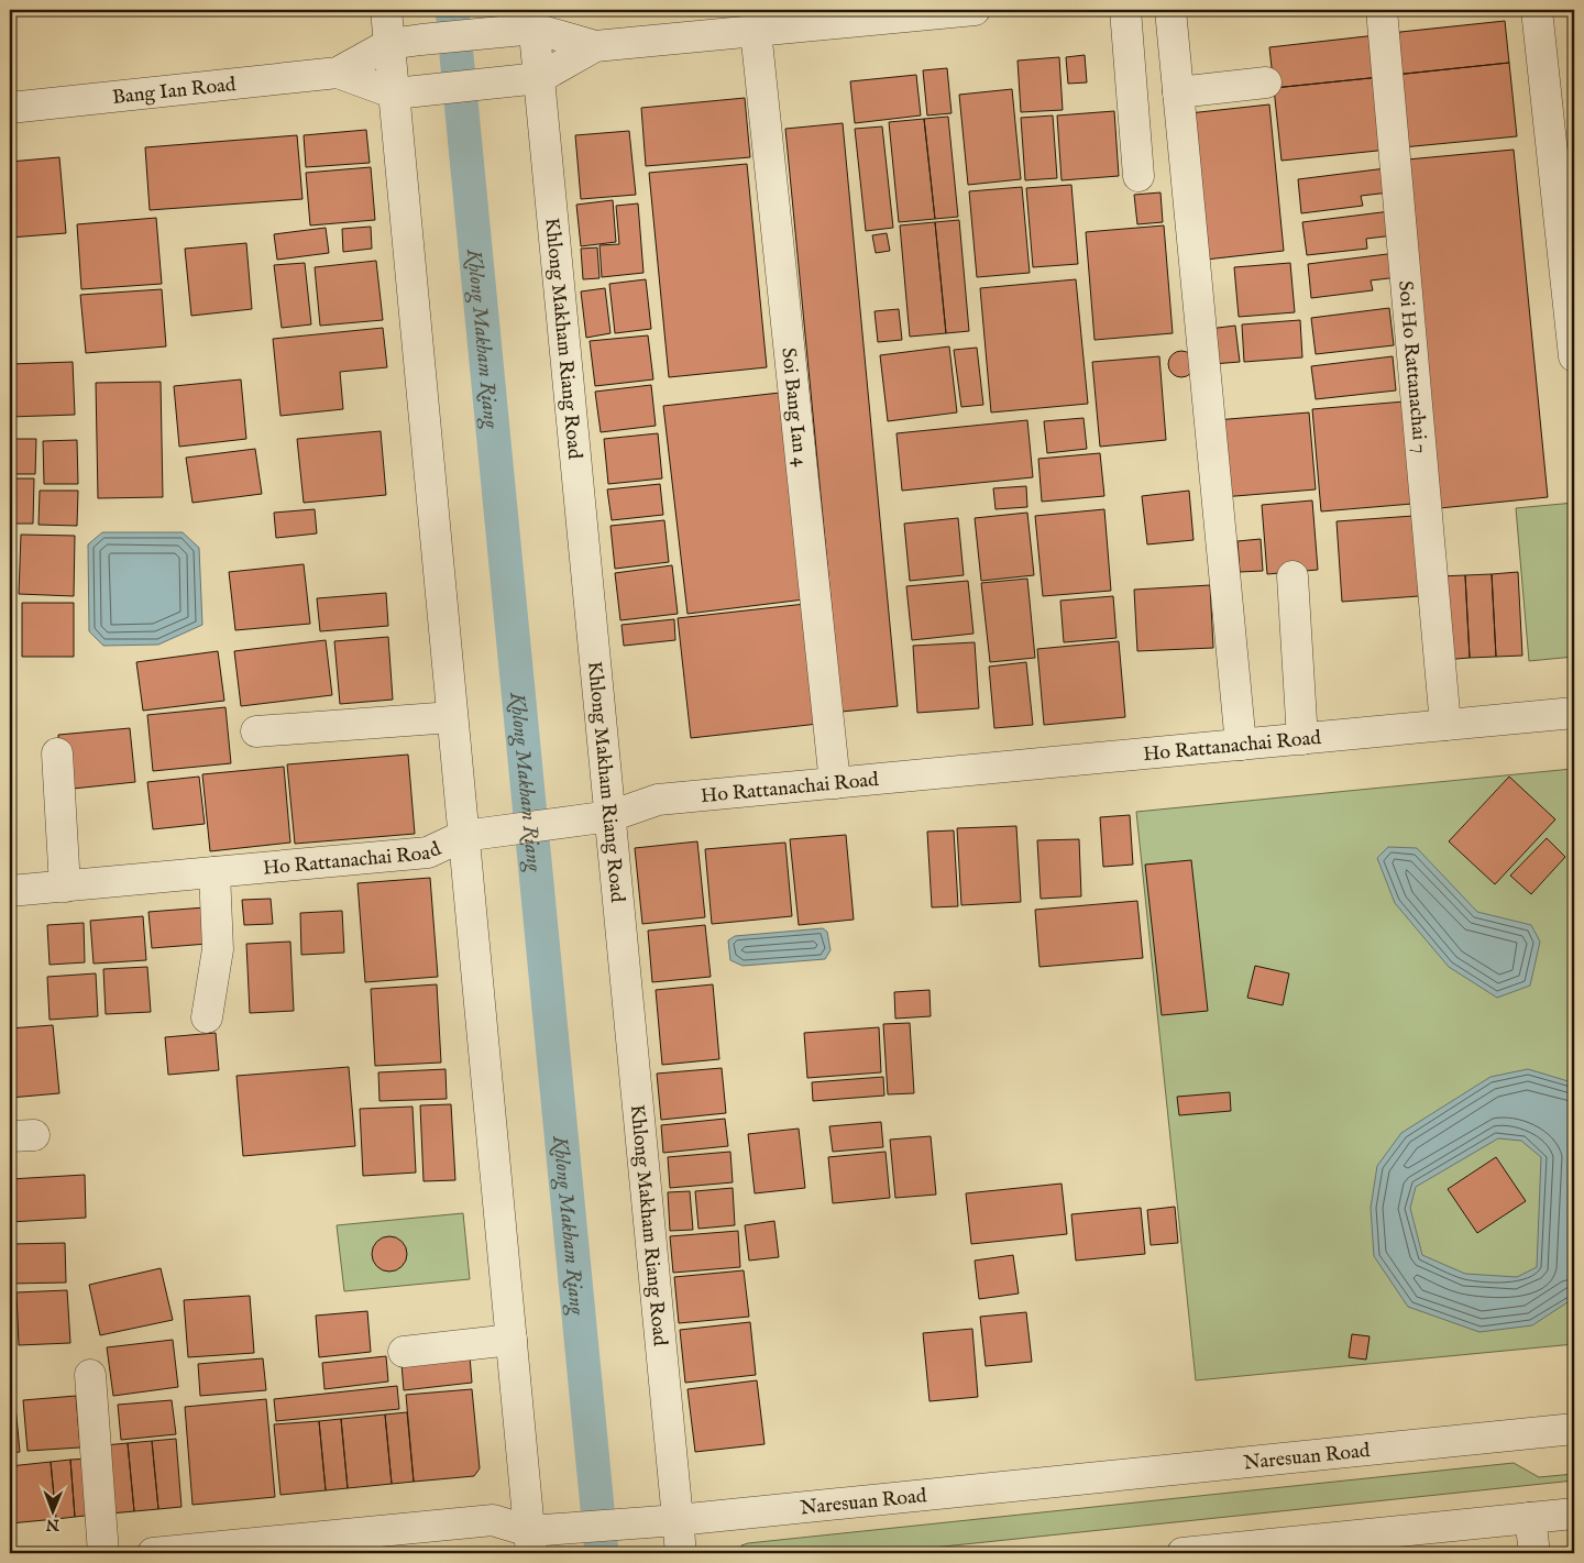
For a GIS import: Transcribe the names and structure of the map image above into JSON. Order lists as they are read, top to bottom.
{
  "streets": {
    "street": [
      "Bang Ian Road",
      "Khlong Makham Riang Road",
      "Soi Ho Rattanachai 7",
      "Soi Bang Ian 4",
      "Ho Rattanachai Road",
      "Naresuan Road"
    ]
  },
  "crossings": [
    ["Bang Ian Road", "Khlong Makham Riang Road"],
    ["Bang Ian Road", "Soi Bang Ian 4"],
    ["Khlong Makham Riang Road", "Ho Rattanachai Road"],
    ["Khlong Makham Riang Road", "Naresuan Road"],
    ["Soi Ho Rattanachai 7", "Ho Rattanachai Road"],
    ["Soi Bang Ian 4", "Ho Rattanachai Road"]
  ],
  "water": ["Khlong Makham Riang"],
  "north": "bottom"
}
